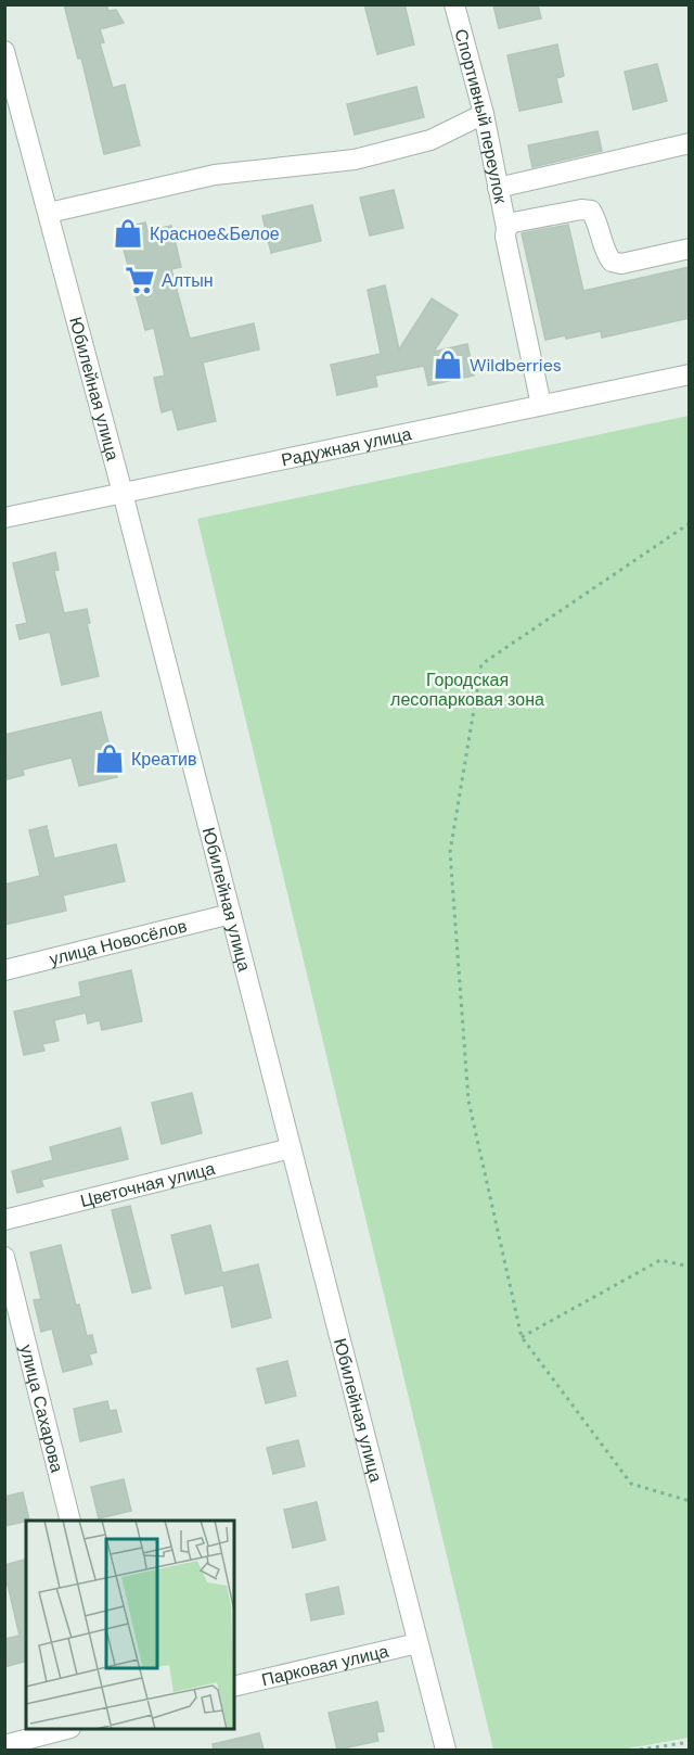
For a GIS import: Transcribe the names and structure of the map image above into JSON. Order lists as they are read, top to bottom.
{
  "streets": {
    "street": [
      "Спортивный переулок",
      "Юбилейная улица",
      "Радужная улица",
      "улица Новосёлов",
      "Цветочная улица",
      "улица Сахарова",
      "Парковая улица"
    ]
  },
  "crossings": [
    ["Спортивный переулок", "Радужная улица"],
    ["Юбилейная улица", "Радужная улица"],
    ["Юбилейная улица", "улица Новосёлов"],
    ["Юбилейная улица", "Цветочная улица"],
    ["Юбилейная улица", "Парковая улица"]
  ],
  "parks": ["Городская лесопарковая зона"],
  "places": {
    "shop": ["Красное&Белое", "Wildberries", "Креатив"],
    "supermarket": ["Алтын"]
  }
}
